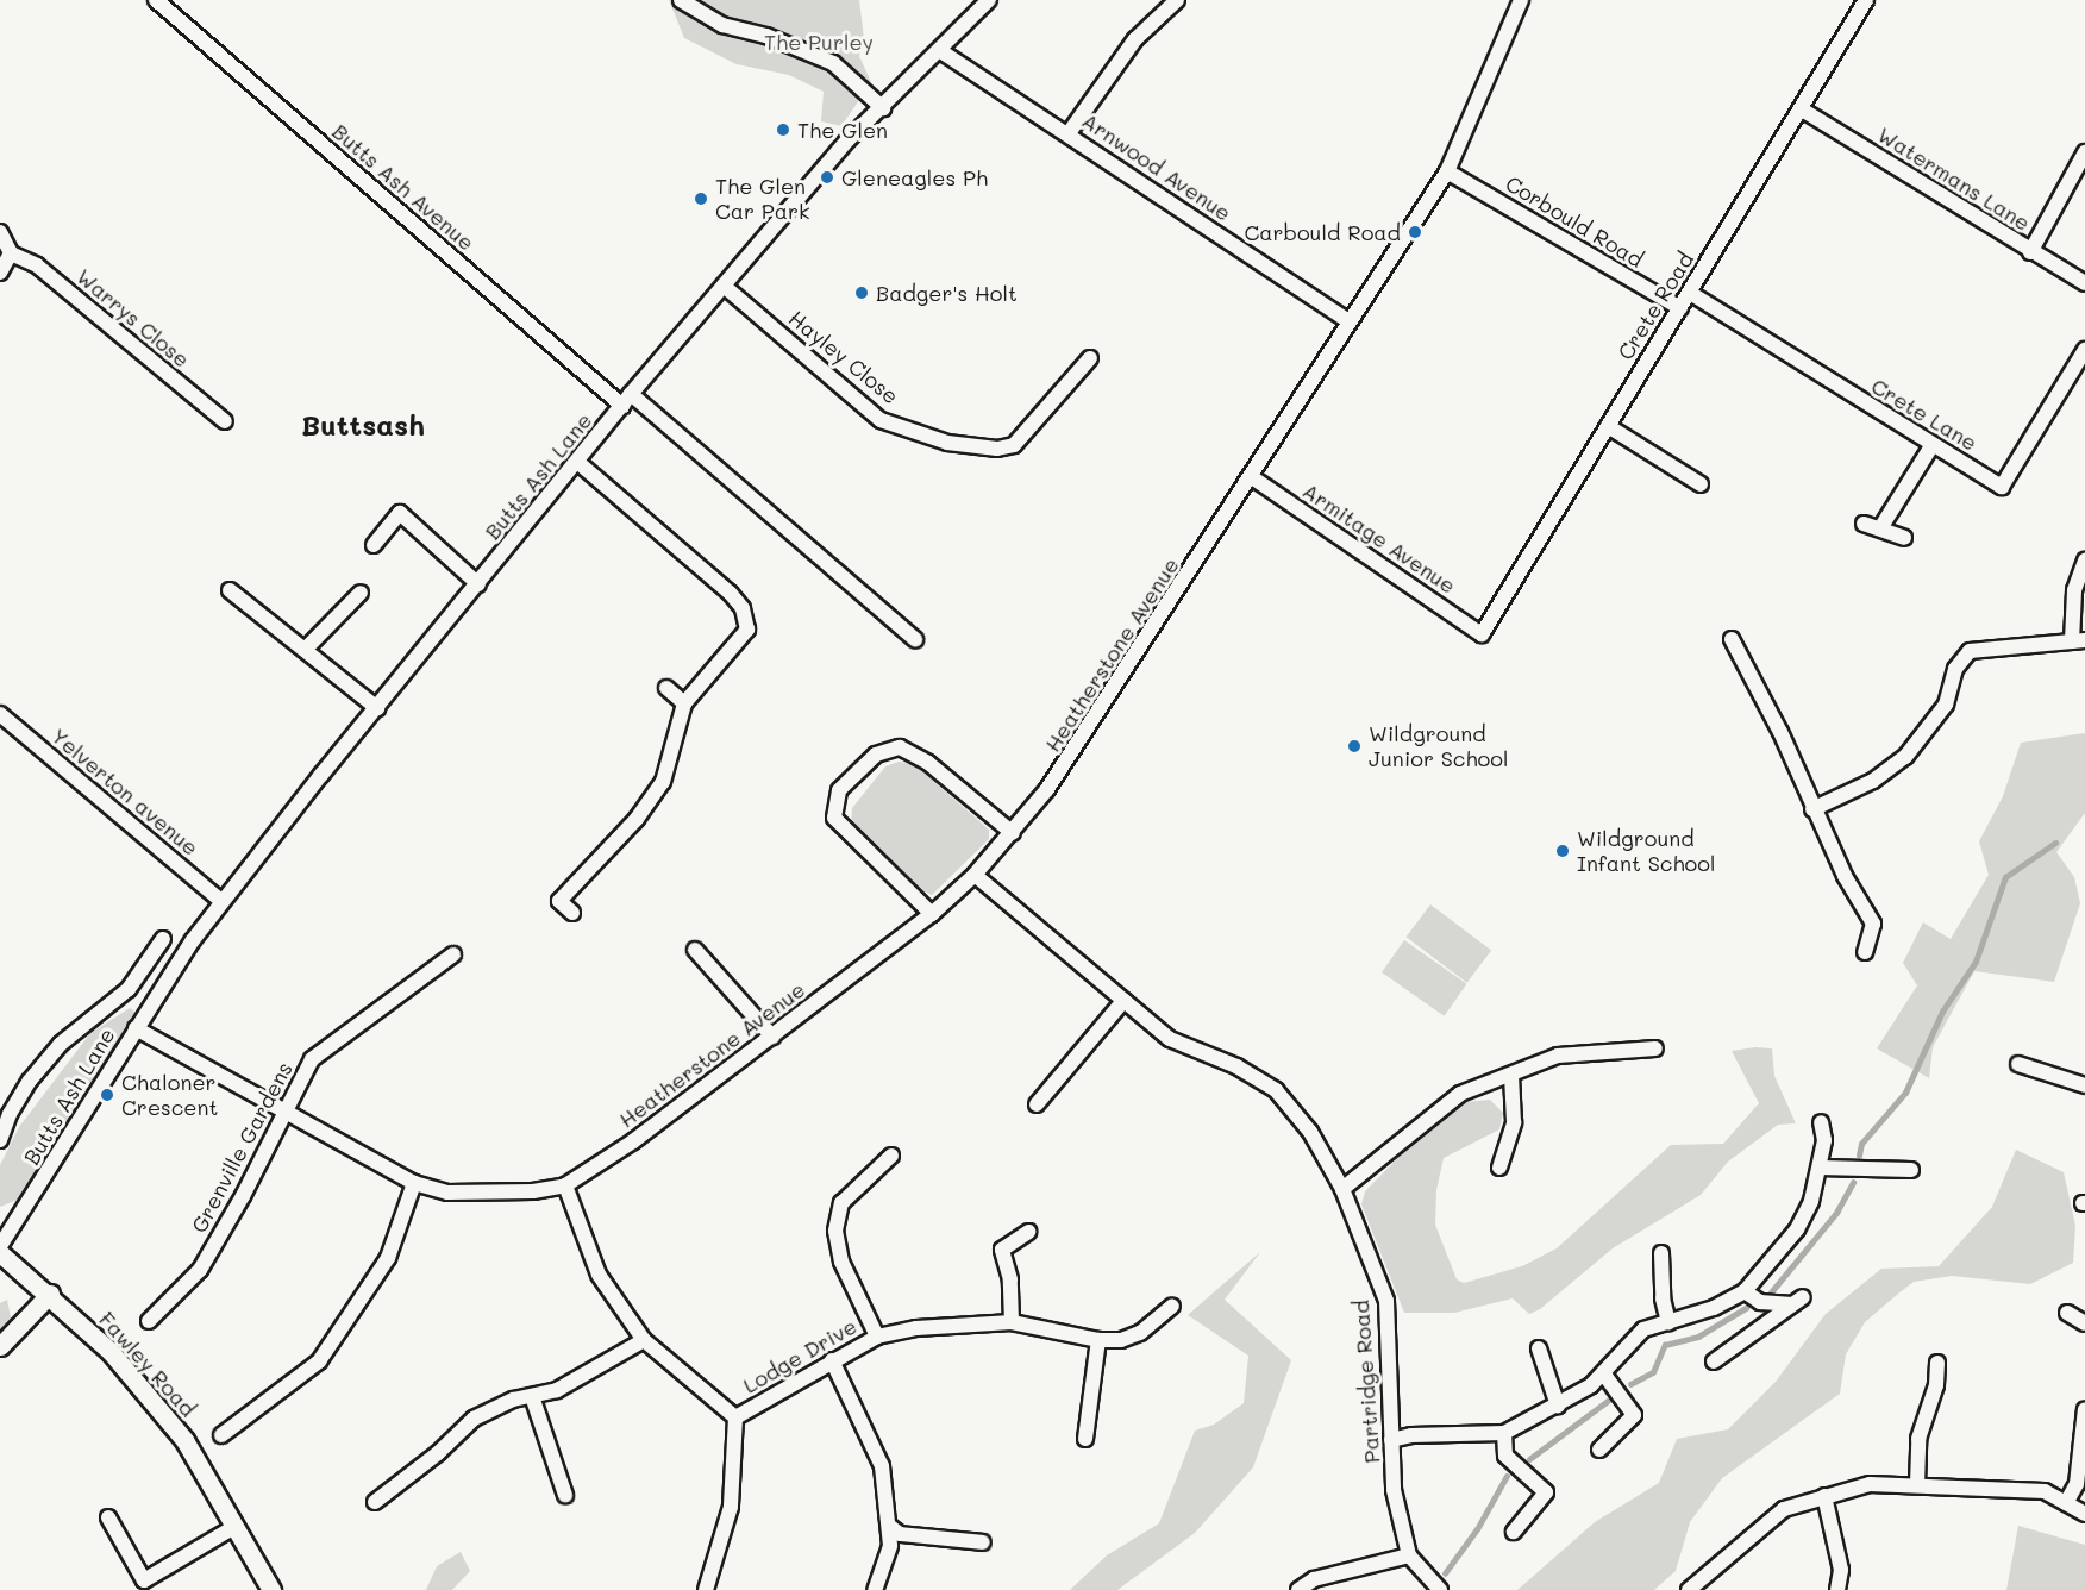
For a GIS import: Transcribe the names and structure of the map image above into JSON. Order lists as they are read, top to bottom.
{
  "streets": {
    "street": [
      "Arnwood Avenue",
      "Watermans Lane",
      "Butts Ash Avenue",
      "Corbould Road",
      "Crete Road",
      "Warrys Close",
      "Hayley Close",
      "Crete Lane",
      "Butts Ash Lane",
      "Armitage Avenue",
      "Heatherstone Avenue",
      "Yelverton avenue",
      "Grenville Gardens",
      "Lodge Drive",
      "Fawley Road",
      "Partridge Road"
    ]
  },
  "crossings": [
    ["Arnwood Avenue", "Butts Ash Lane"],
    ["Arnwood Avenue", "Heatherstone Avenue"],
    ["Watermans Lane", "Crete Road"],
    ["Butts Ash Avenue", "Butts Ash Lane"],
    ["Corbould Road", "Crete Road"],
    ["Corbould Road", "Heatherstone Avenue"],
    ["Crete Road", "Crete Lane"],
    ["Crete Road", "Armitage Avenue"],
    ["Hayley Close", "Butts Ash Lane"],
    ["Butts Ash Lane", "Yelverton avenue"],
    ["Armitage Avenue", "Heatherstone Avenue"],
    ["Heatherstone Avenue", "Partridge Road"]
  ],
  "districts": ["Buttsash"],
  "parks": ["The Purley"],
  "places": [
    "The Glen",
    "Gleneagles Ph",
    "The Glen Car Park",
    "Carbould Road",
    "Badger's Holt",
    "Wildground Junior School",
    "Wildground Infant School",
    "Chaloner Crescent"
  ]
}
